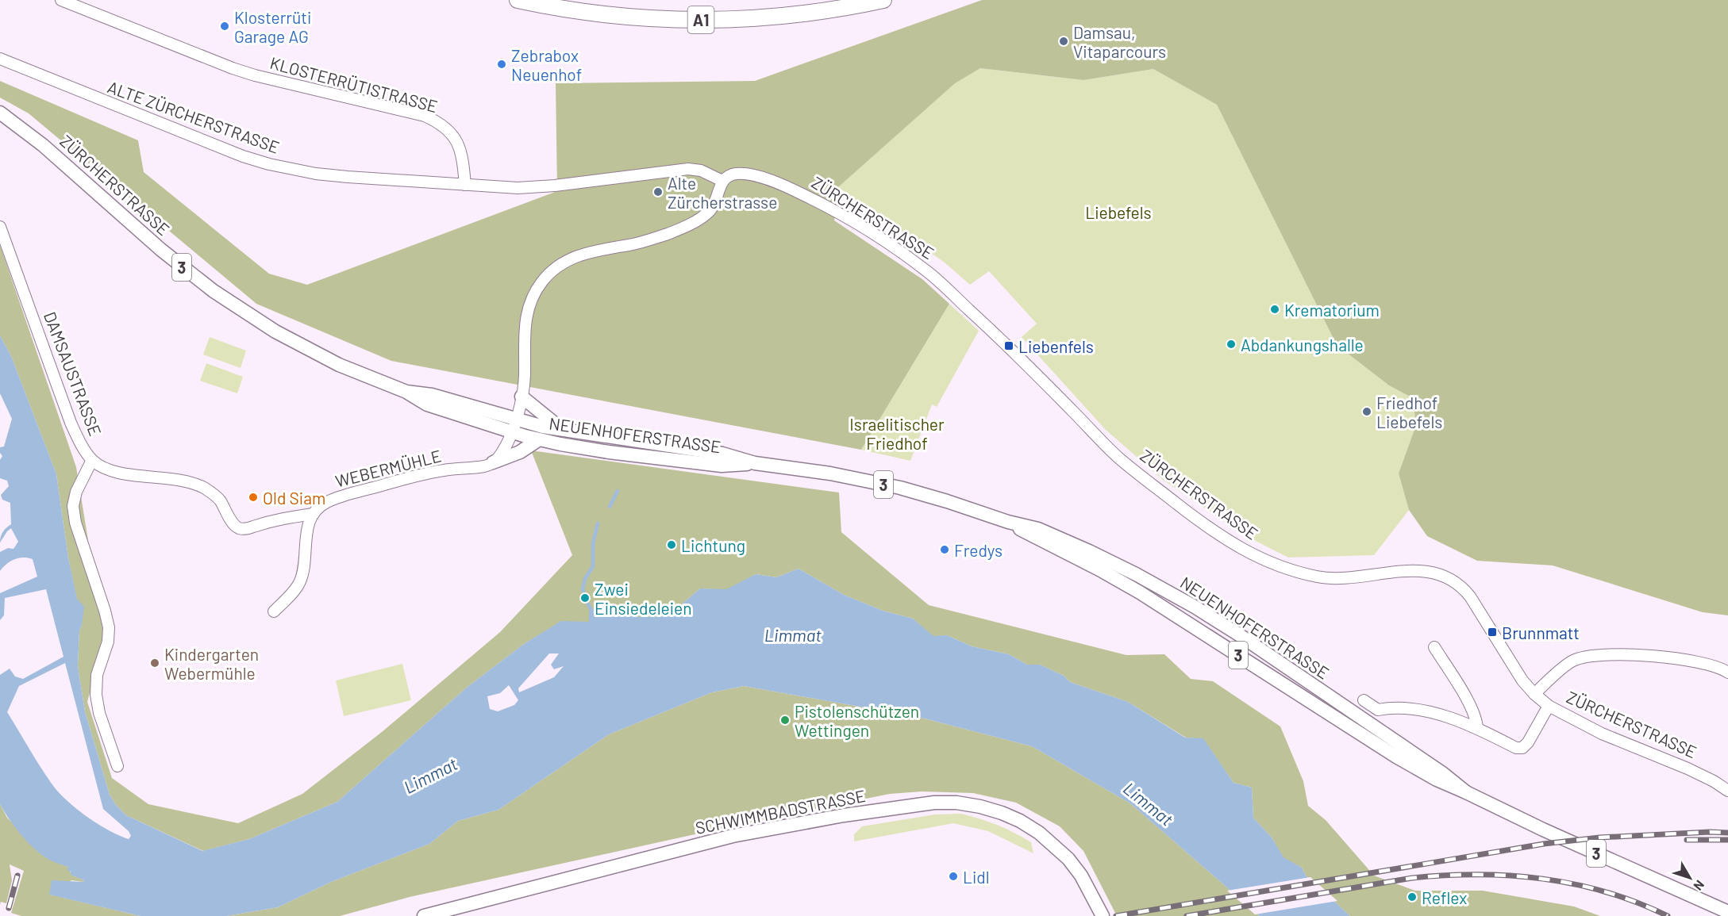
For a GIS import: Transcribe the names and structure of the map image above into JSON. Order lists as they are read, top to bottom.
{
  "streets": {
    "highway": ["A1"],
    "main road": [
      "ZÜRCHERSTRASSE",
      "3",
      "NEUENHOFERSTRASSE",
      "SCHWIMMBADSTRASSE"
    ],
    "street": [
      "KLOSTERRÜTISTRASSE",
      "ALTE ZÜRCHERSTRASSE",
      "DAMSAUSTRASSE",
      "WEBERMÜHLE"
    ]
  },
  "crossings": [
    ["KLOSTERRÜTISTRASSE", "ALTE ZÜRCHERSTRASSE"],
    ["ALTE ZÜRCHERSTRASSE", "ZÜRCHERSTRASSE"],
    ["ZÜRCHERSTRASSE", "NEUENHOFERSTRASSE"],
    ["DAMSAUSTRASSE", "WEBERMÜHLE"]
  ],
  "water": ["Limmat"],
  "parks": ["Liebefels", "Israelitischer Friedhof"],
  "places": {
    "other": [
      "Klosterrüti Garage AG",
      "Damsau, Vitaparcours",
      "Zebrabox Neuenhof",
      "Alte Zürcherstrasse",
      "Krematorium",
      "Abdankungshalle",
      "Friedhof Liebefels",
      "Old Siam",
      "Lichtung",
      "Fredys",
      "Zwei Einsiedeleien",
      "Kindergarten Webermühle",
      "Pistolenschützen Wettingen",
      "Lidl",
      "Reflex"
    ],
    "transit": ["Liebenfels", "Brunnmatt"]
  },
  "north": "bottom right"
}
